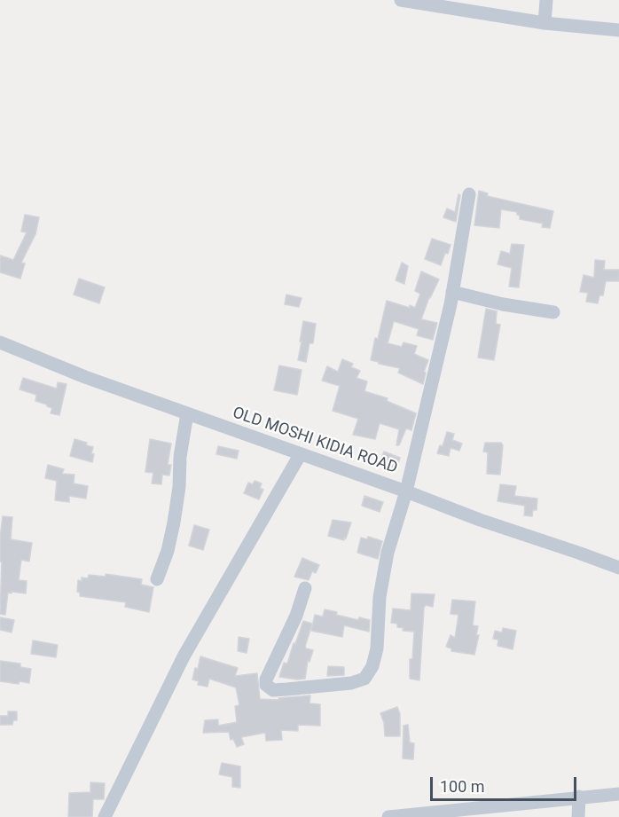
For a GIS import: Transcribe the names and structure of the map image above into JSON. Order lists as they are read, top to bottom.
{
  "streets": {
    "street": ["OLD MOSHI KIDIA ROAD"]
  },
  "scale_bar": "100 m"
}
